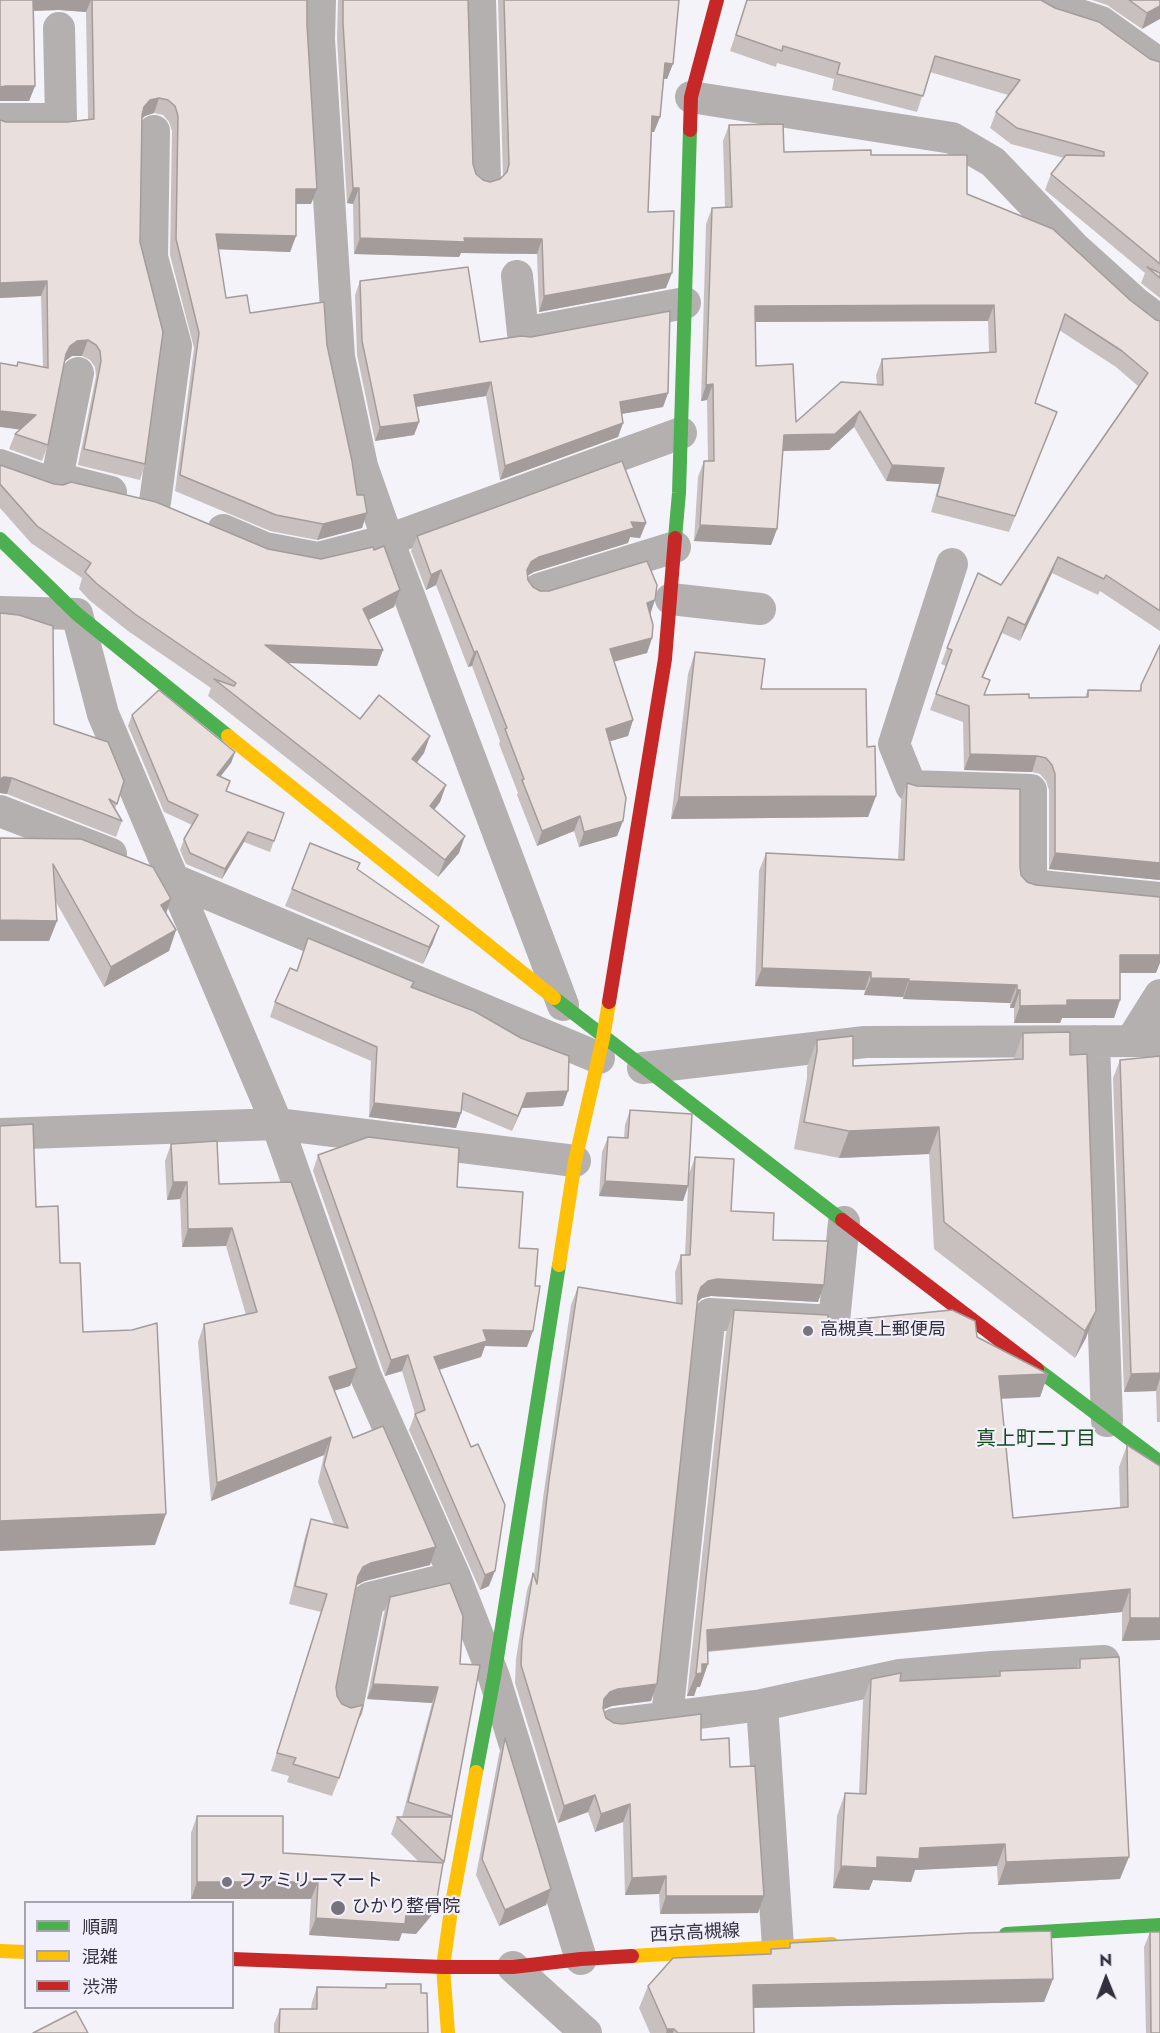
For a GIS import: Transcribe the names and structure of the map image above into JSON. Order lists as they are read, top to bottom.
{
  "streets": {
    "street": ["西京高槻線"]
  },
  "districts": ["真上町二丁目"],
  "places": ["高槻真上郵便局", "ファミリーマート", "ひかり整骨院"],
  "legend": ["順調", "混雑", "渋滞"],
  "north": "top"
}
